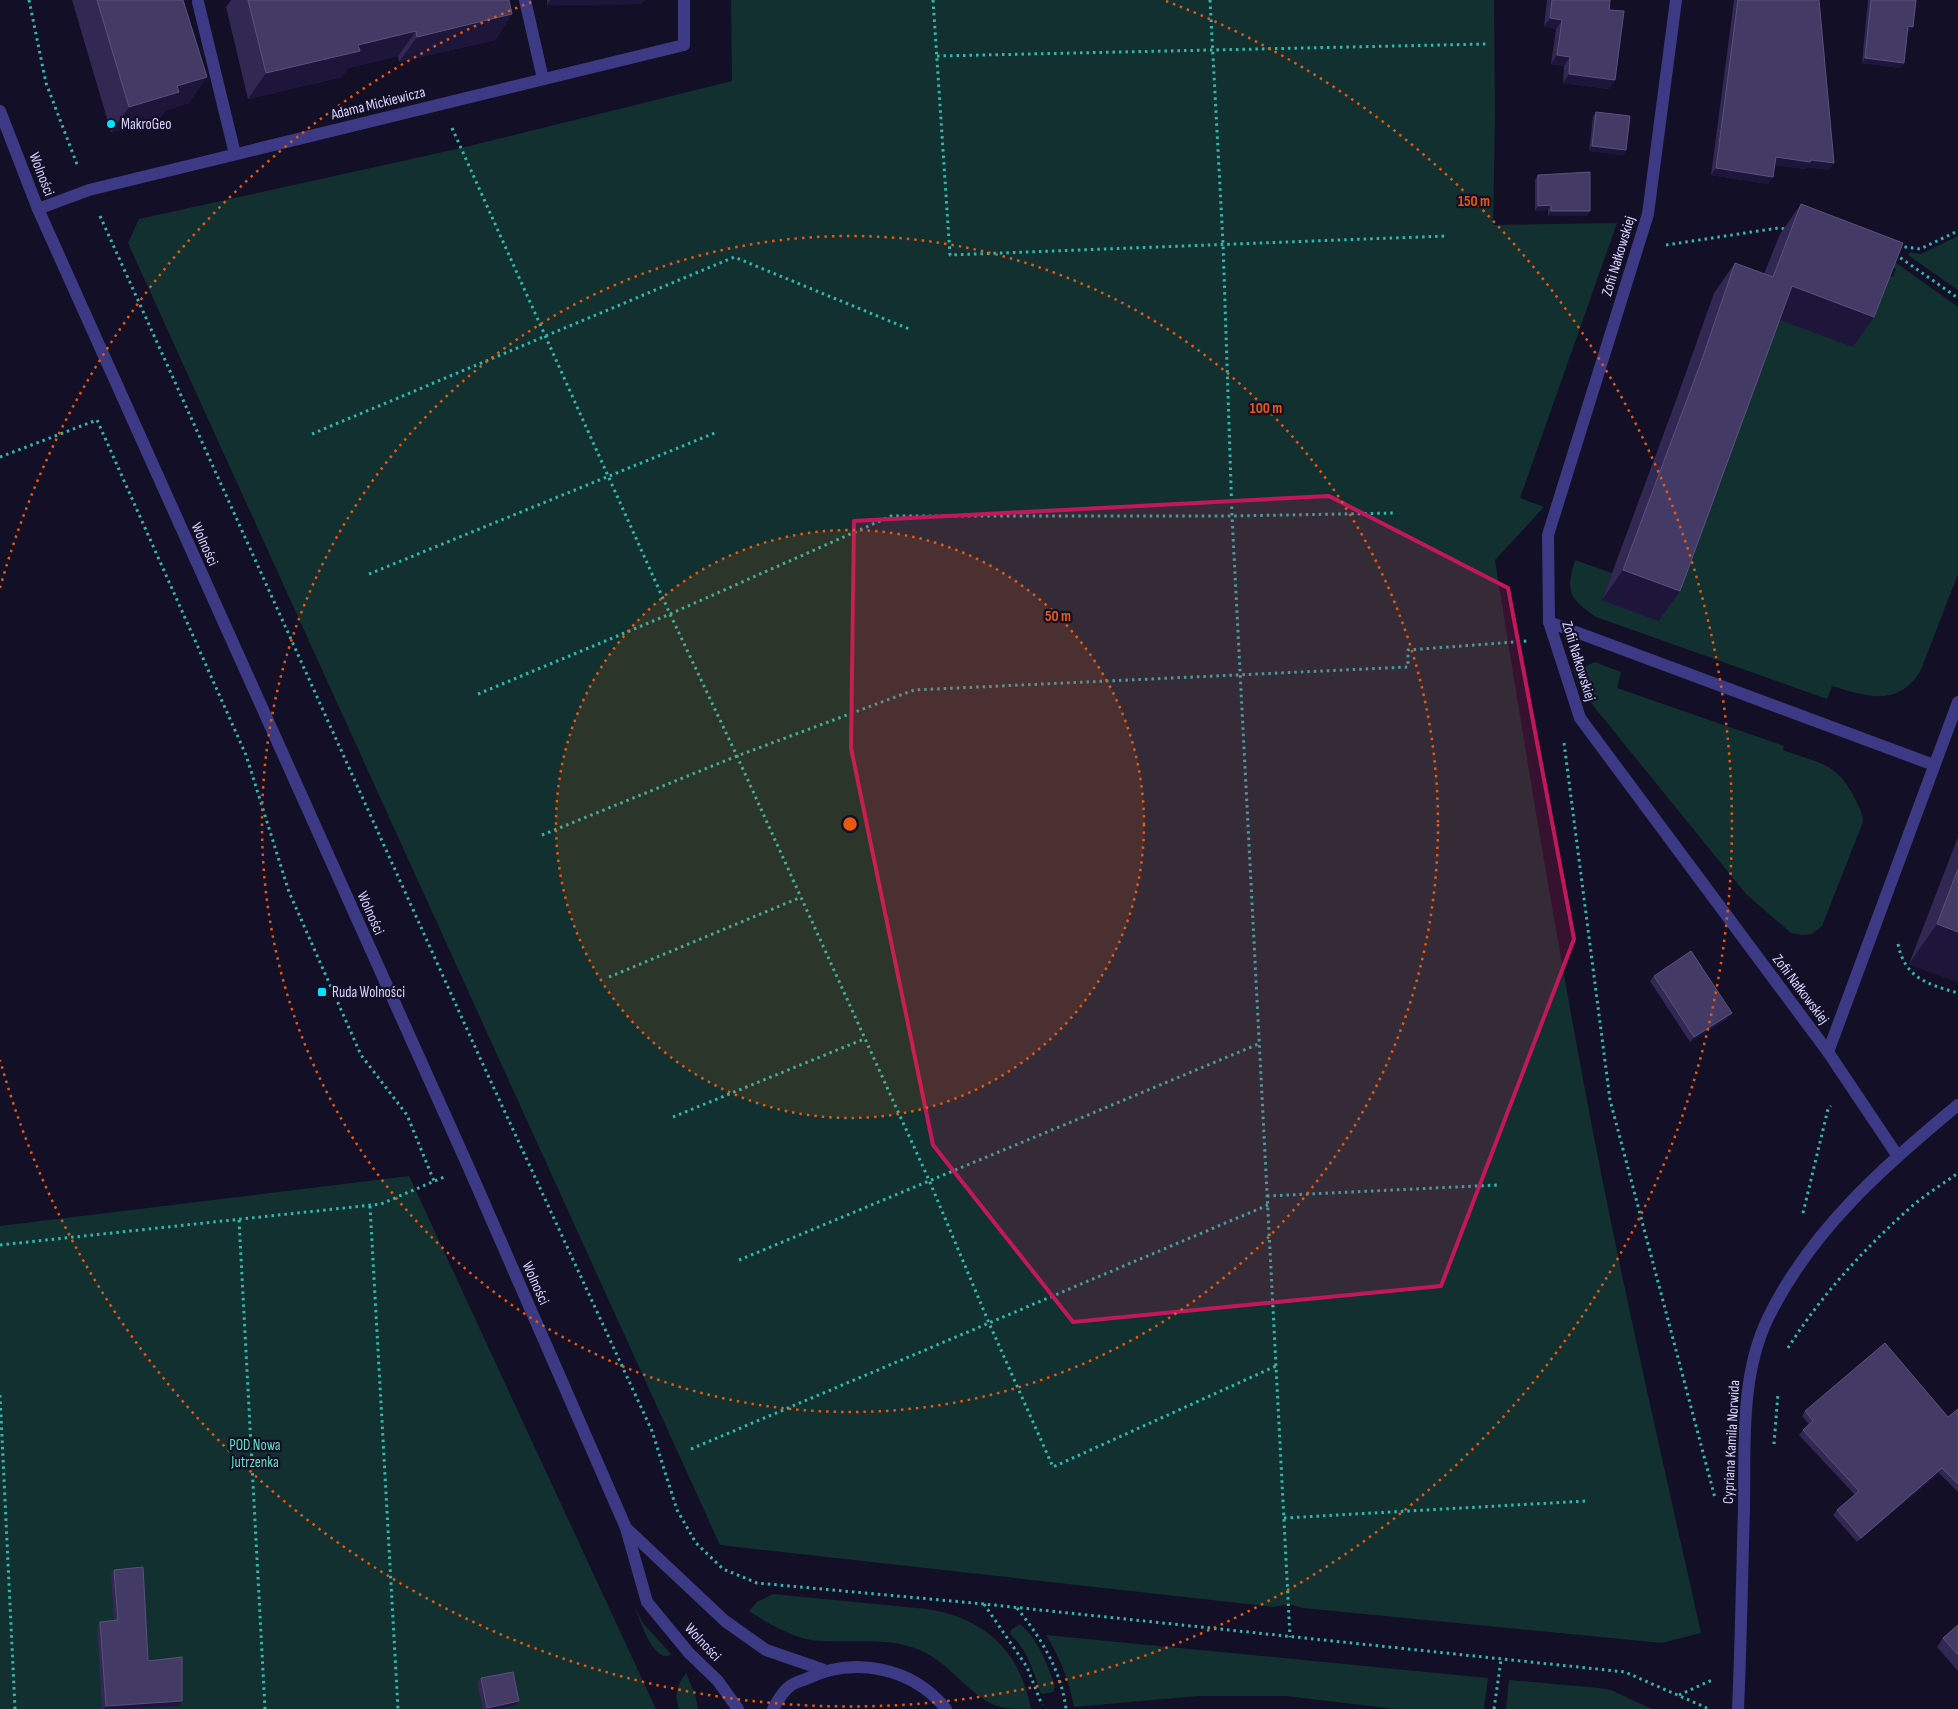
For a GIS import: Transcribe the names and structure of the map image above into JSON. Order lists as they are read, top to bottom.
{
  "streets": {
    "street": [
      "Adama Mickiewicza",
      "Wolności",
      "Zofii Nałkowskiej",
      "Cypriana Kamila Norwida"
    ]
  },
  "crossings": [
    ["Adama Mickiewicza", "Wolności"],
    ["Zofii Nałkowskiej", "Cypriana Kamila Norwida"]
  ],
  "parks": ["POD Nowa Jutrzenka"],
  "places": {
    "other": ["MakroGeo"],
    "transit": ["Ruda Wolności"]
  },
  "rings": ["150 m", "100 m", "50 m"]
}
